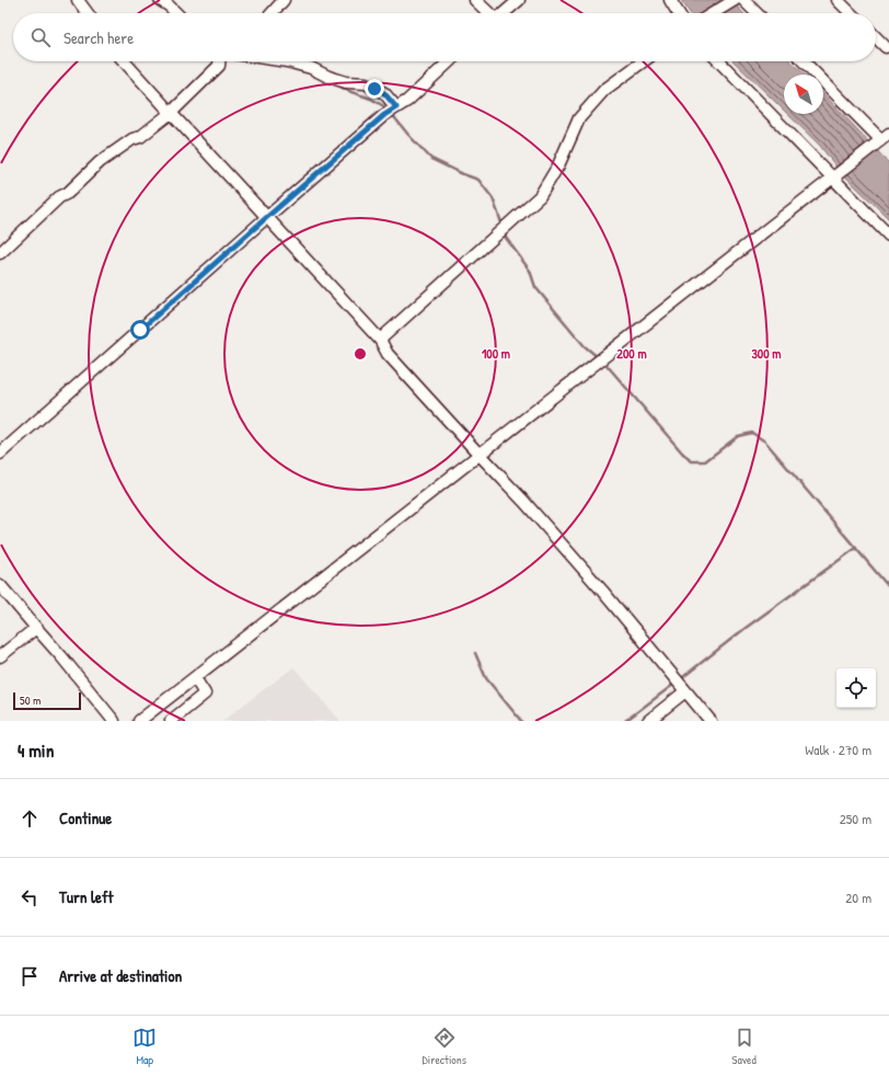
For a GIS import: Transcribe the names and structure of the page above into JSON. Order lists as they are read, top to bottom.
{
  "scale_bar": "50 m",
  "north": "top left",
  "page": {
    "search": "Search here",
    "scale": "50 m",
    "heading": ["4 min", "Walk · 270 m"],
    "list": [
      ["Continue", "250 m"],
      ["Turn left", "20 m"],
      "Arrive at destination"
    ],
    "nav": ["Map", "Directions", "Saved"]
  },
  "rings": ["100 m", "200 m", "300 m"]
}
